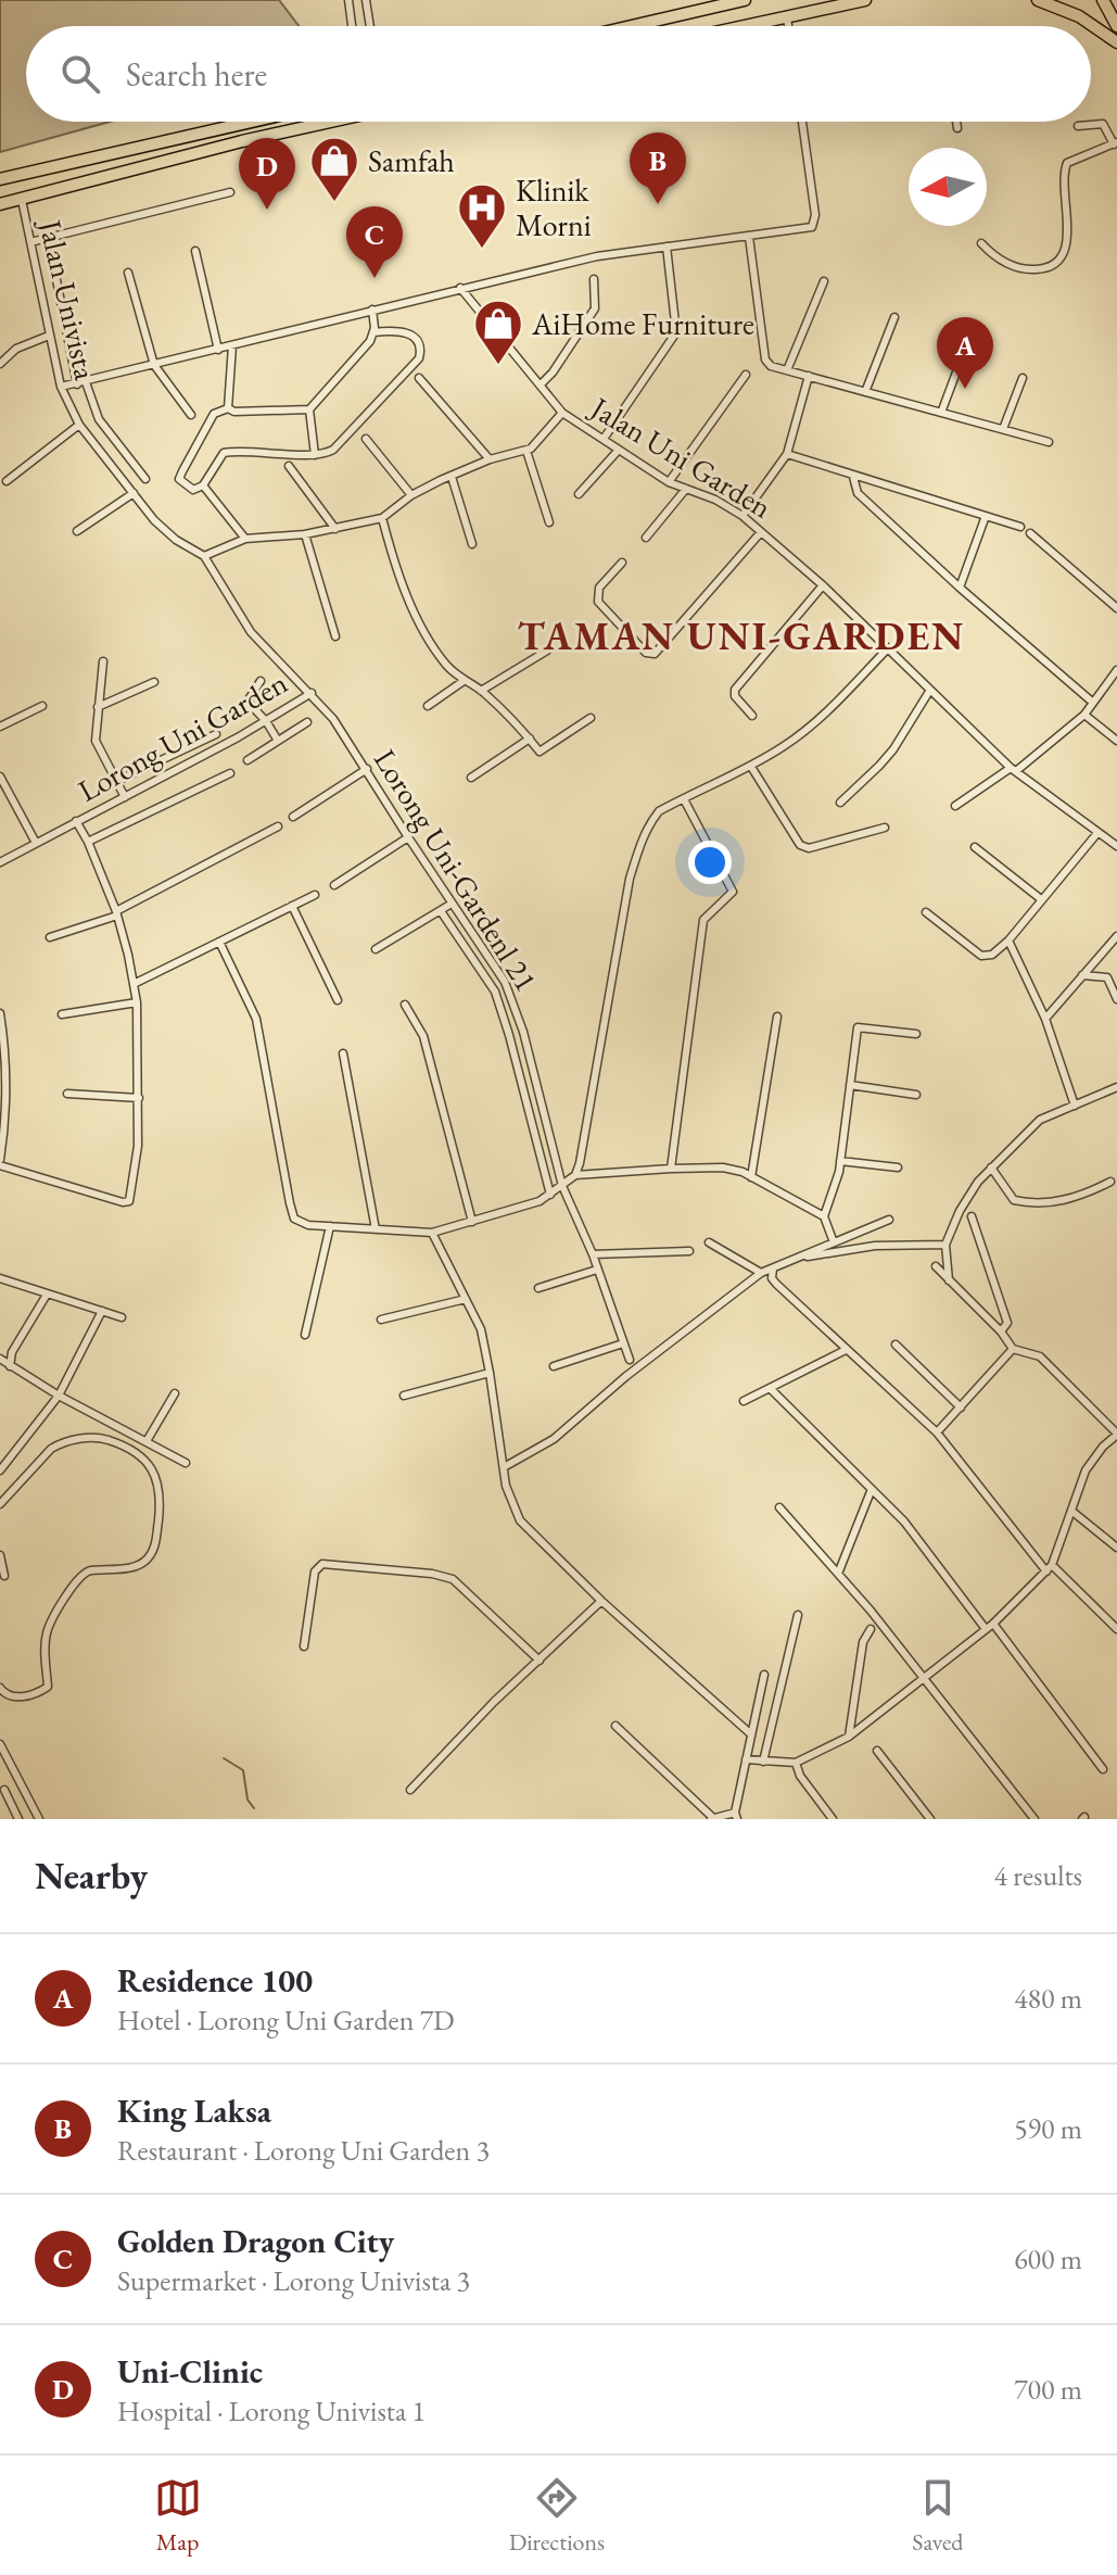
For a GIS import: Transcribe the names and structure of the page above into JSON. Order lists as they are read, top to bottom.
{
  "streets": {
    "street": [
      "Jalan Univista",
      "Jalan Uni Garden",
      "Lorong Uni Garden",
      "Lorong Uni-Gardenl 21"
    ]
  },
  "crossings": [
    ["Jalan Univista", "Lorong Uni-Gardenl 21"],
    ["Lorong Uni Garden", "Lorong Uni-Gardenl 21"]
  ],
  "districts": ["TAMAN UNI-GARDEN"],
  "places": {
    "shop": ["Samfah", "AiHome Furniture"],
    "hospital": ["Klinik Morni"]
  },
  "north": "left",
  "page": {
    "search": "Search here",
    "pins": [
      "B",
      "D",
      "C",
      "A"
    ],
    "heading": ["Nearby", "4 results"],
    "list": [
      {
        "mark": "A",
        "name": "Residence 100",
        "note": "Hotel · Lorong Uni Garden 7D",
        "value": "480 m"
      },
      {
        "mark": "B",
        "name": "King Laksa",
        "note": "Restaurant · Lorong Uni Garden 3",
        "value": "590 m"
      },
      {
        "mark": "C",
        "name": "Golden Dragon City",
        "note": "Supermarket · Lorong Univista 3",
        "value": "600 m"
      },
      {
        "mark": "D",
        "name": "Uni-Clinic",
        "note": "Hospital · Lorong Univista 1",
        "value": "700 m"
      }
    ],
    "nav": ["Map", "Directions", "Saved"]
  }
}
